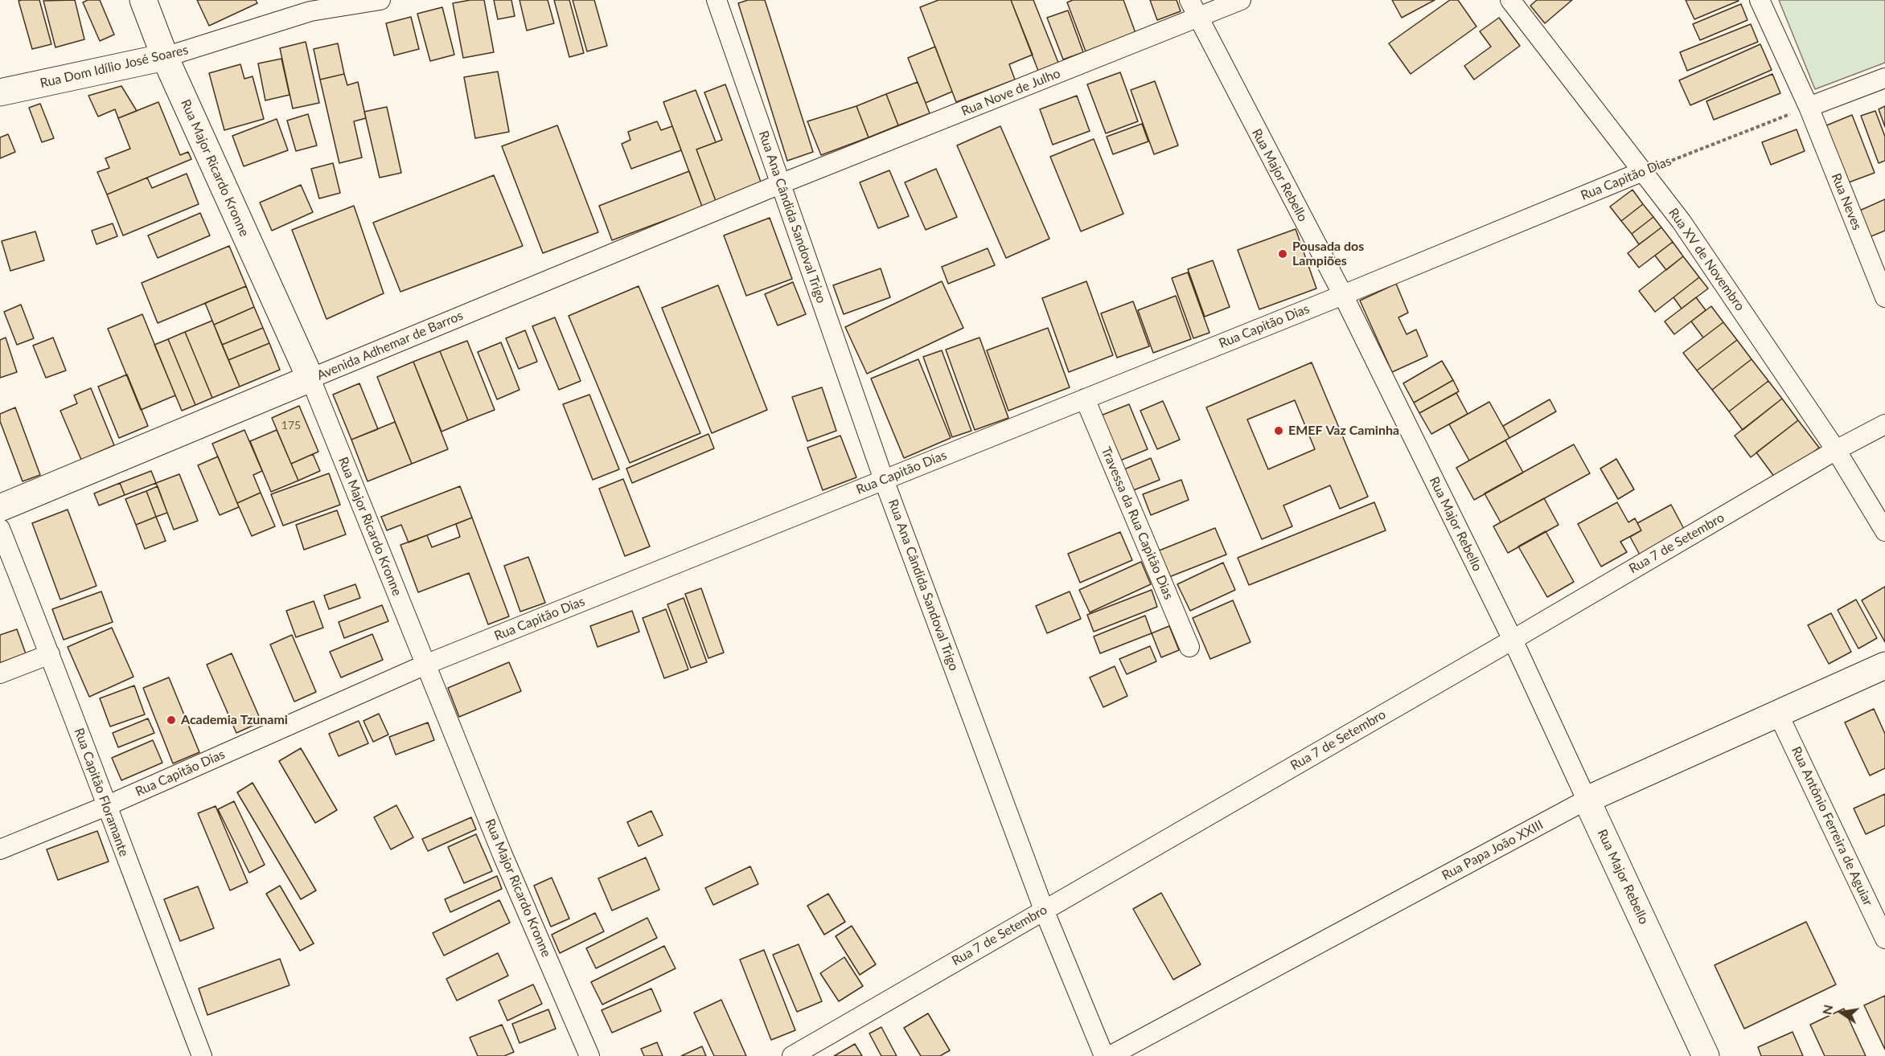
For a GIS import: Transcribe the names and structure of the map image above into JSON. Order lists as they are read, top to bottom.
{
  "streets": {
    "main road": [
      "Rua Dom Idílio José Soares",
      "Rua Major Ricardo Kronne",
      "Rua Major Rebello",
      "Avenida Adhemar de Barros",
      "Rua Papa João XXIII"
    ],
    "street": [
      "Rua Nove de Julho",
      "Rua Capitão Dias",
      "Rua Neves",
      "Rua Ana Cândida Sandoval Trigo",
      "Rua XV de Novembro",
      "Travessa da Rua Capitão Dias",
      "Rua 7 de Setembro",
      "Rua Capitão Floramante",
      "Rua Antônio Ferreira de Aguiar"
    ]
  },
  "crossings": [
    ["Rua Dom Idílio José Soares", "Rua Major Ricardo Kronne"],
    ["Rua Nove de Julho", "Rua Major Rebello"],
    ["Rua Nove de Julho", "Rua Ana Cândida Sandoval Trigo"],
    ["Rua Nove de Julho", "Avenida Adhemar de Barros"],
    ["Rua Major Ricardo Kronne", "Rua Capitão Dias"],
    ["Rua Major Ricardo Kronne", "Avenida Adhemar de Barros"],
    ["Rua Major Rebello", "Rua Capitão Dias"],
    ["Rua Major Rebello", "Rua 7 de Setembro"],
    ["Rua Major Rebello", "Rua Papa João XXIII"],
    ["Rua Capitão Dias", "Rua Neves"],
    ["Rua Capitão Dias", "Rua Ana Cândida Sandoval Trigo"],
    ["Rua Capitão Dias", "Rua XV de Novembro"],
    ["Rua Capitão Dias", "Travessa da Rua Capitão Dias"],
    ["Rua Capitão Dias", "Rua Capitão Floramante"],
    ["Rua Ana Cândida Sandoval Trigo", "Avenida Adhemar de Barros"],
    ["Rua Ana Cândida Sandoval Trigo", "Rua 7 de Setembro"],
    ["Rua XV de Novembro", "Rua 7 de Setembro"],
    ["Rua Antônio Ferreira de Aguiar", "Rua Papa João XXIII"]
  ],
  "places": ["Pousada dos Lampiões", "EMEF Vaz Caminha", "Academia Tzunami"],
  "house_numbers": ["175"],
  "north": "left"
}
